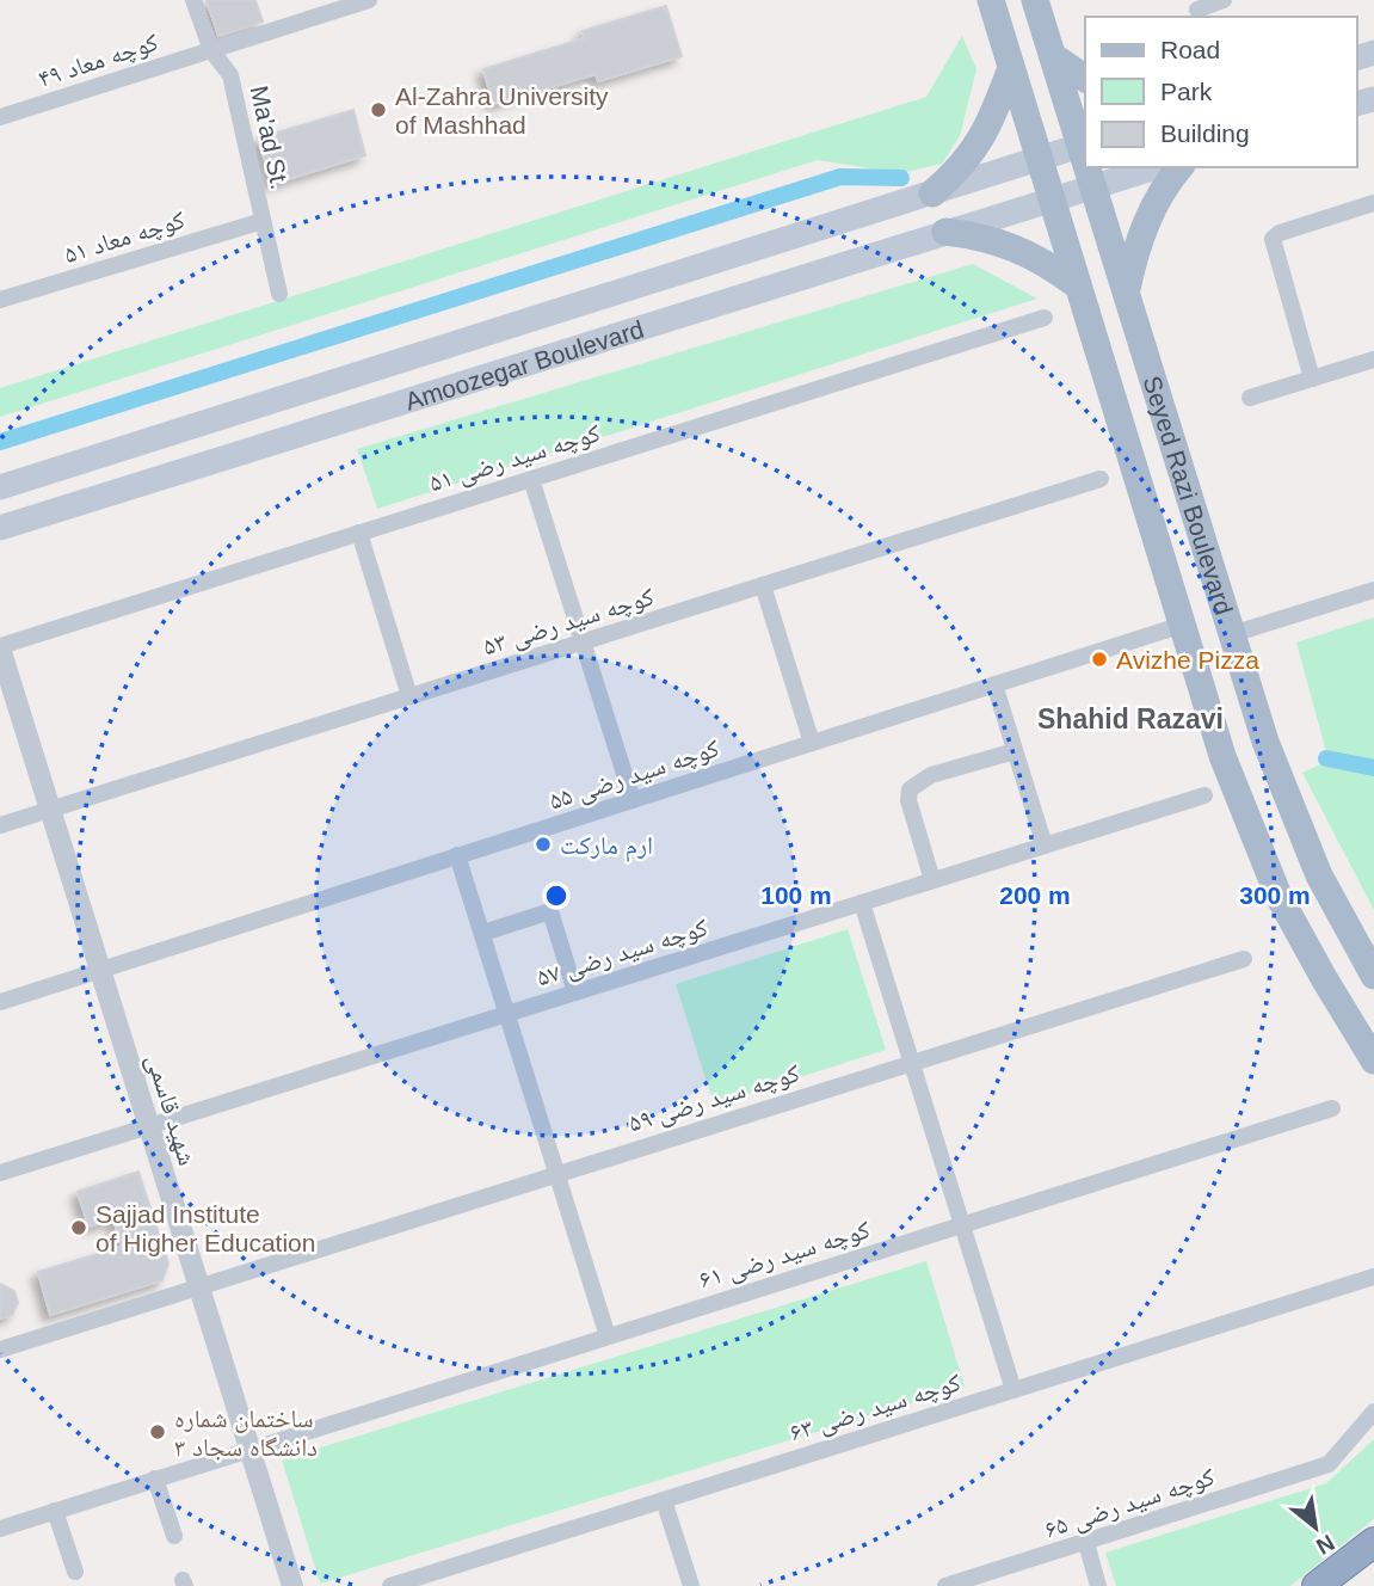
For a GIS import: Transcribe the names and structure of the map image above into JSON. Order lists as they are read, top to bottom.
{
  "streets": {
    "main road": ["Amoozegar Boulevard", "Seyed Razi Boulevard"],
    "street": [
      "کوچه معاد ۴۹",
      "Ma'ad St.",
      "کوچه معاد ۵۱",
      "کوچه سید رضی ۵۱",
      "کوچه سید رضی ۵۳",
      "کوچه سید رضی ۵۵",
      "کوچه سید رضی ۵۷",
      "کوچه سید رضی ۵۹",
      "شهید قاسمی",
      "کوچه سید رضی ۶۱",
      "کوچه سید رضی ۶۳",
      "کوچه سید رضی ۶۵"
    ]
  },
  "crossings": [
    ["کوچه معاد ۴۹", "Ma'ad St."],
    ["Ma'ad St.", "کوچه معاد ۵۱"],
    ["Amoozegar Boulevard", "Seyed Razi Boulevard"],
    ["کوچه سید رضی ۵۱", "شهید قاسمی"],
    ["Seyed Razi Boulevard", "کوچه سید رضی ۵۵"],
    ["کوچه سید رضی ۵۳", "شهید قاسمی"],
    ["کوچه سید رضی ۵۵", "شهید قاسمی"],
    ["کوچه سید رضی ۵۷", "شهید قاسمی"],
    ["کوچه سید رضی ۵۹", "شهید قاسمی"],
    ["شهید قاسمی", "کوچه سید رضی ۶۱"]
  ],
  "districts": ["Shahid Razavi"],
  "places": [
    "Al-Zahra University of Mashhad",
    "Avizhe Pizza",
    "ارم مارکت",
    "Sajjad Institute of Higher Education",
    "ساختمان شماره ۳ دانشگاه سجاد"
  ],
  "legend": ["Road", "Park", "Building"],
  "north": "bottom right",
  "rings": ["100 m", "200 m", "300 m"]
}
